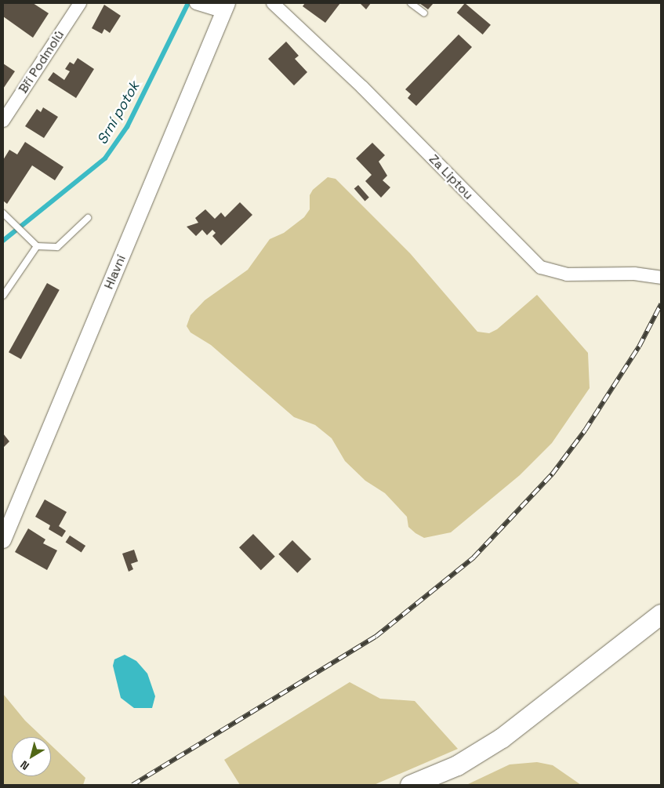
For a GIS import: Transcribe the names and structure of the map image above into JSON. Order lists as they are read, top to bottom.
{
  "streets": {
    "street": ["Bří Podmolů", "Za Liptou", "Hlavní"]
  },
  "water": ["Srní potok"],
  "north": "bottom left"
}
